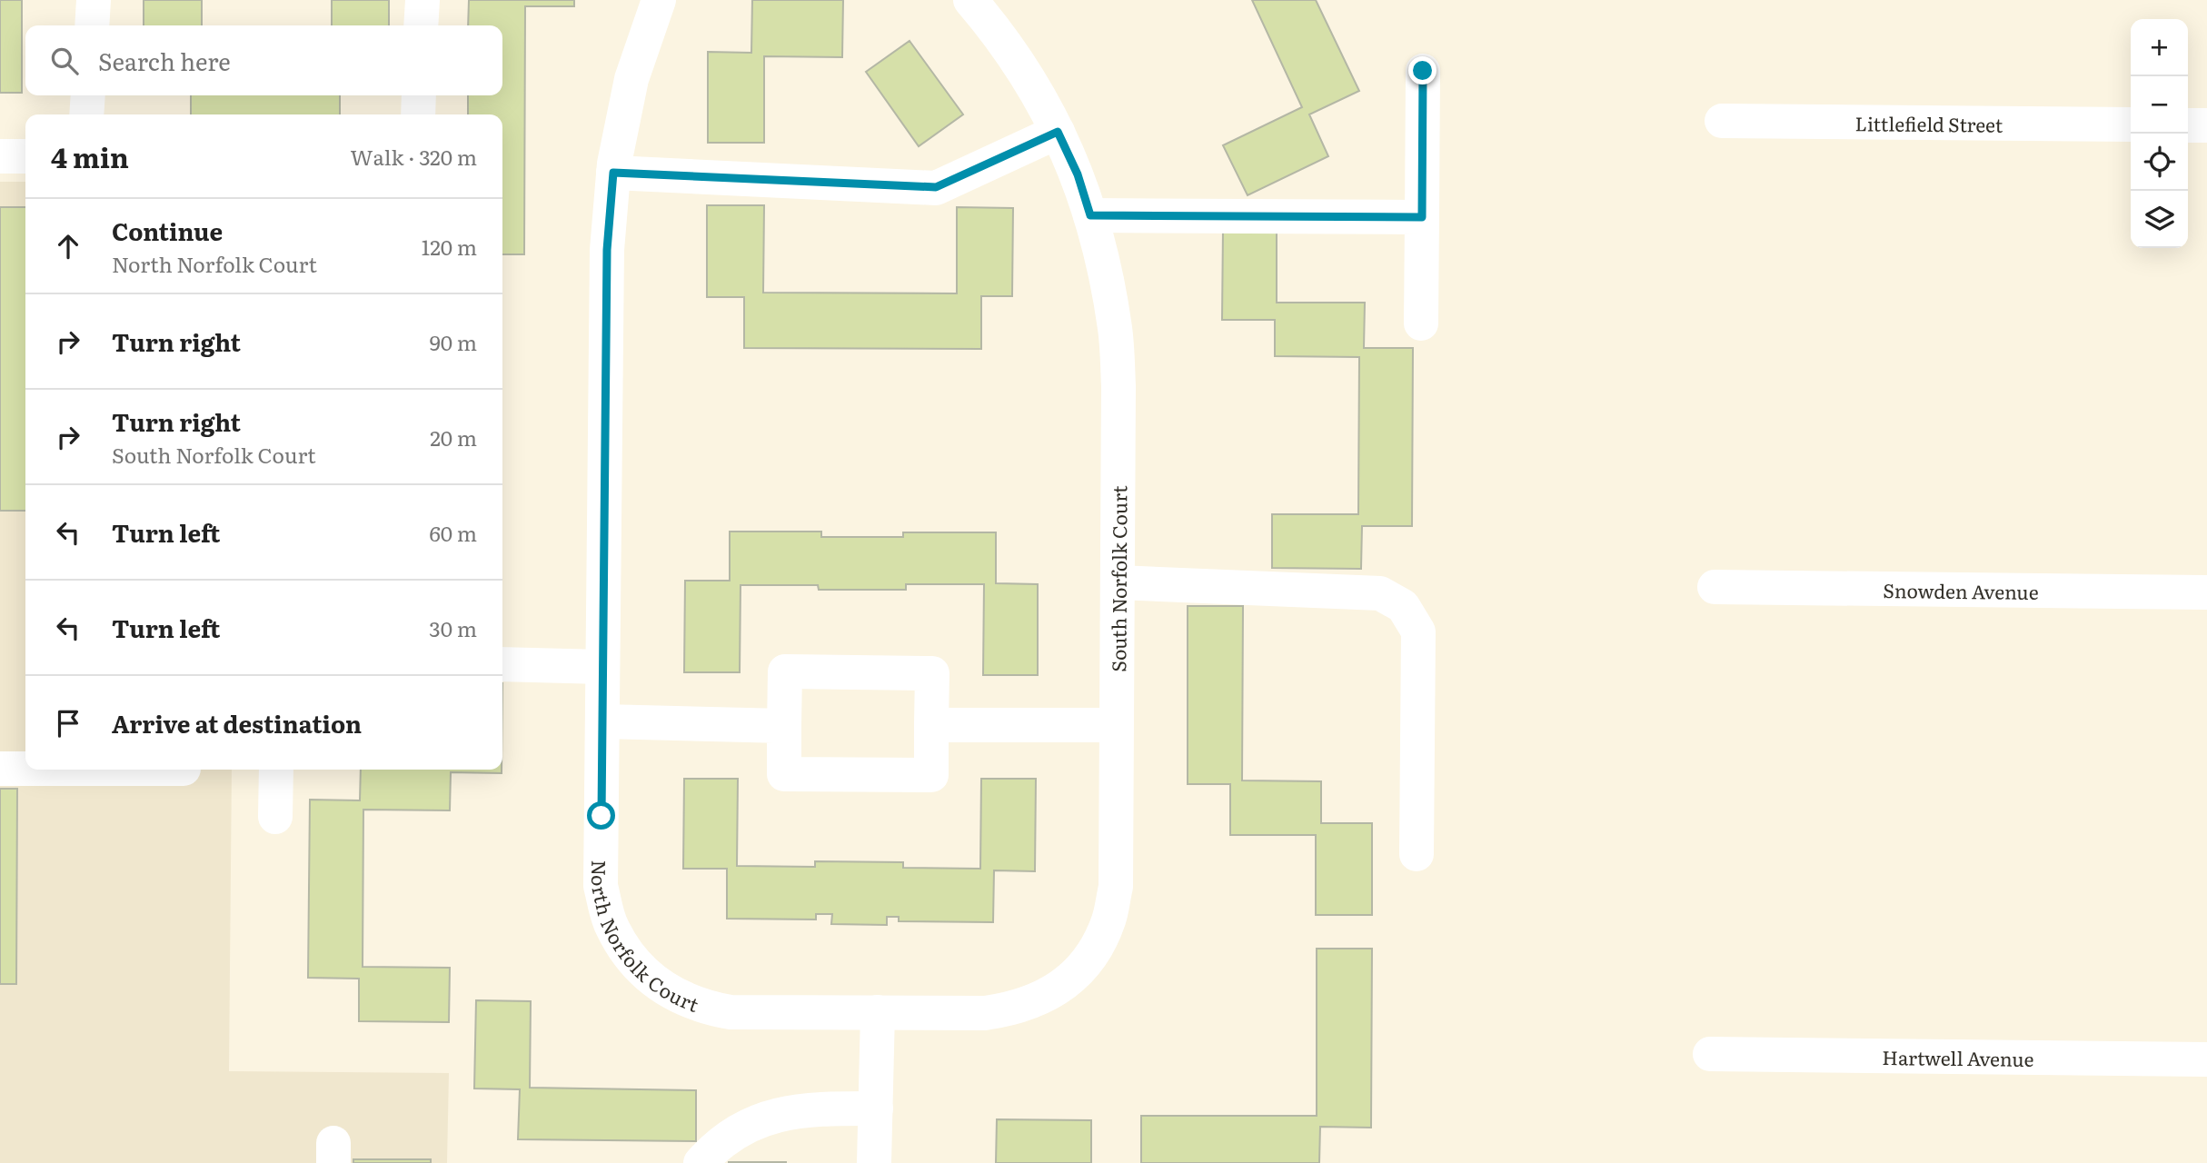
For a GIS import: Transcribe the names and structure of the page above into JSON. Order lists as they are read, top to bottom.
{
  "streets": {
    "street": [
      "Littlefield Street",
      "South Norfolk Court",
      "Snowden Avenue",
      "North Norfolk Court",
      "Hartwell Avenue"
    ]
  },
  "crossings": [
    ["South Norfolk Court", "North Norfolk Court"]
  ],
  "page": {
    "map_buttons": ["+", "−"],
    "search": "Search here",
    "heading": ["4 min", "Walk · 320 m"],
    "list": [
      ["Continue", "North Norfolk Court", "120 m"],
      ["Turn right", "90 m"],
      ["Turn right", "South Norfolk Court", "20 m"],
      ["Turn left", "60 m"],
      ["Turn left", "30 m"],
      "Arrive at destination"
    ]
  }
}
